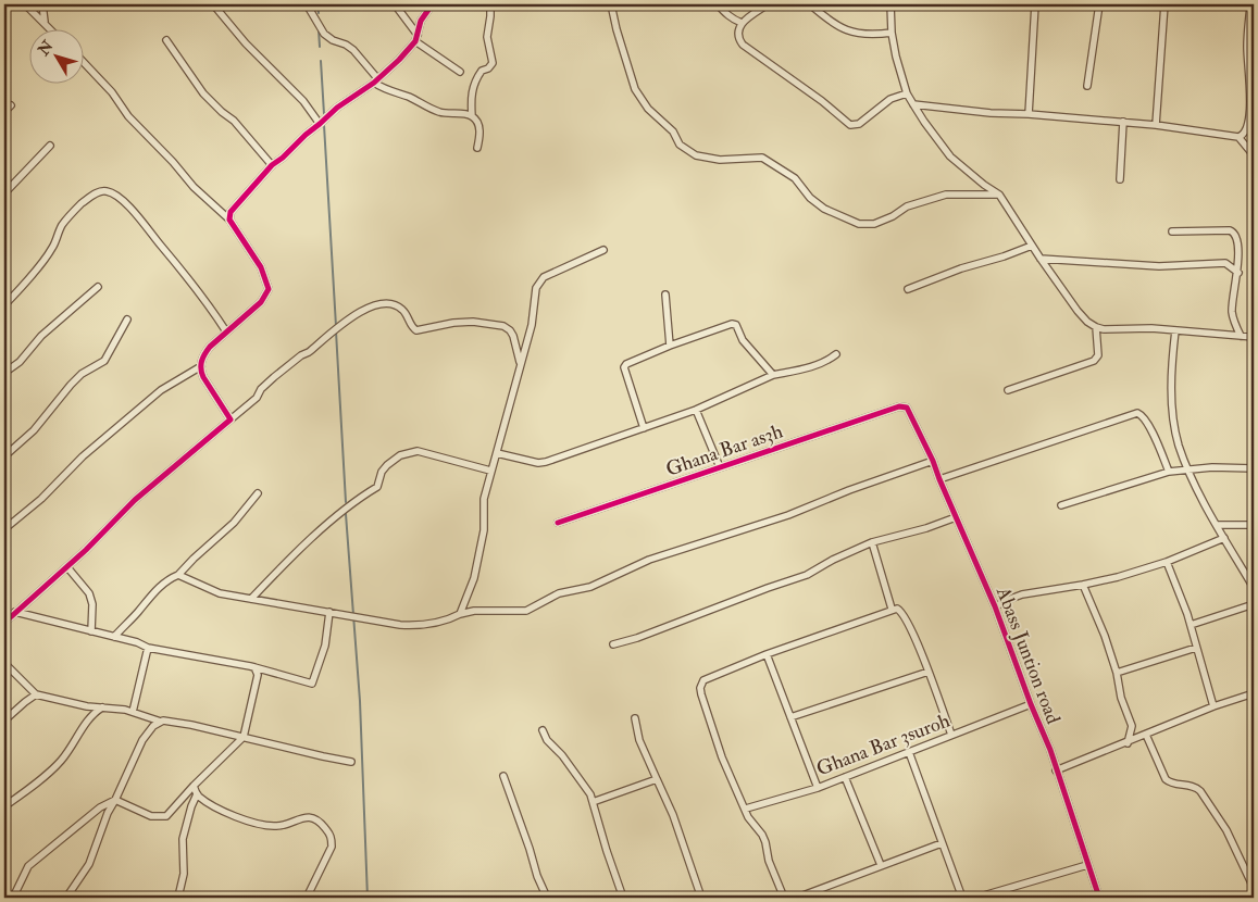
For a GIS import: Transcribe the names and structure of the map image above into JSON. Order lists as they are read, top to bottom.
{
  "streets": {
    "street": ["Ghana Bar as3h", "Abass Juntion road", "Ghana Bar 3suroh"]
  },
  "crossings": [
    ["Ghana Bar as3h", "Abass Juntion road"],
    ["Abass Juntion road", "Ghana Bar 3suroh"]
  ],
  "north": "top left"
}
